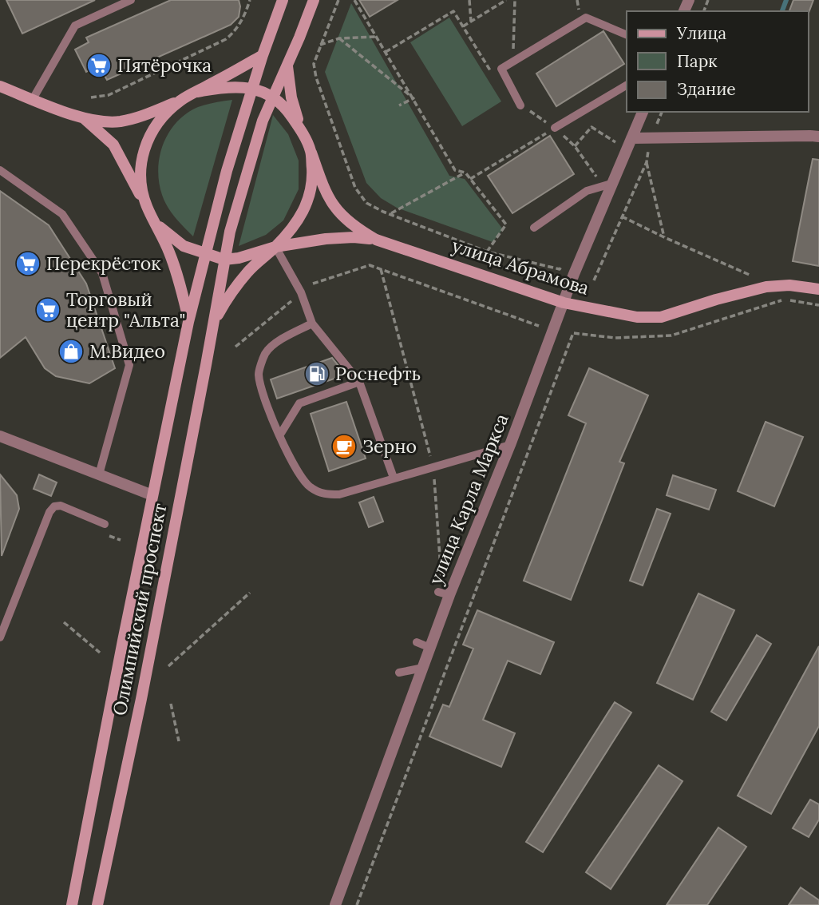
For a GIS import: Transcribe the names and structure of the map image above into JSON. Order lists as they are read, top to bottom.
{
  "streets": {
    "street": ["улица Абрамова", "улица Карла Маркса", "Олимпийский проспект"]
  },
  "crossings": [
    ["улица Абрамова", "улица Карла Маркса"]
  ],
  "places": {
    "supermarket": ["Пятёрочка", "Перекрёсток", "Торговый центр \"Альта\""],
    "shop": ["М.Видео"],
    "fuel station": ["Роснефть"],
    "cafe": ["Зерно"]
  },
  "legend": ["Улица", "Парк", "Здание"]
}
